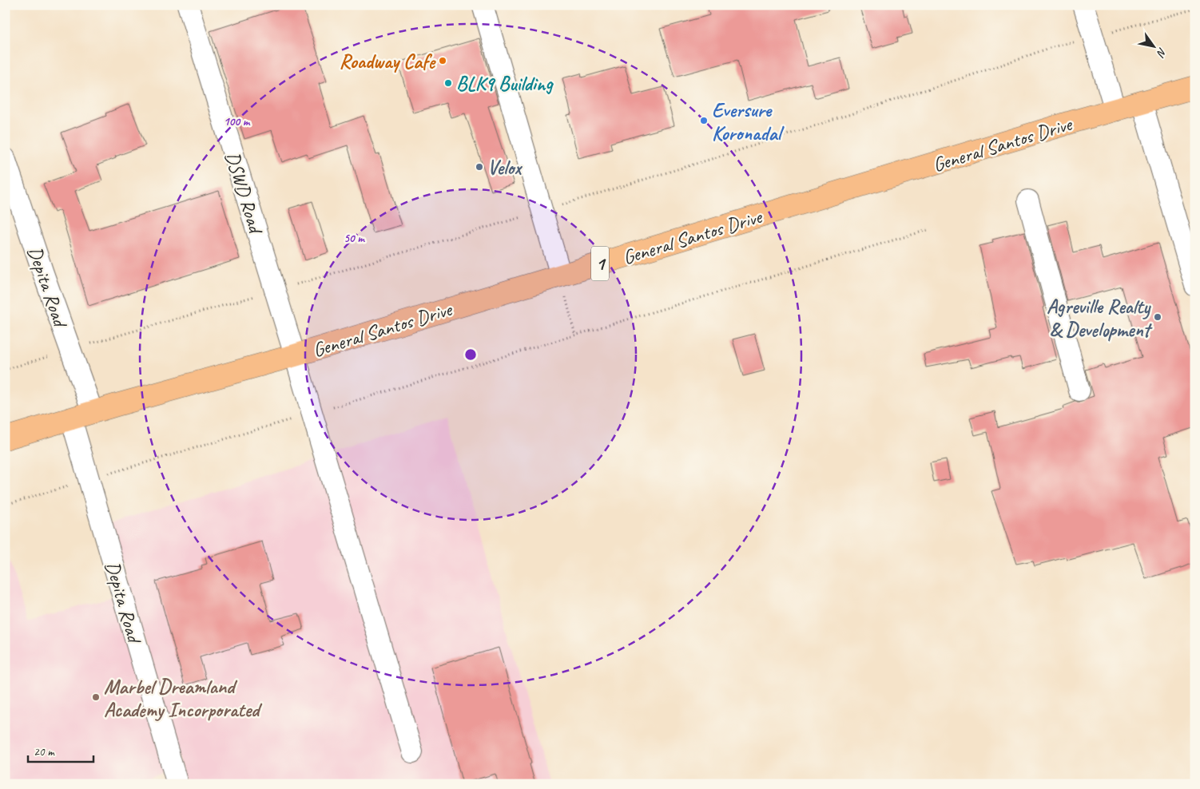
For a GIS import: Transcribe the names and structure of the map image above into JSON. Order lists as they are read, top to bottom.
{
  "streets": {
    "highway": ["General Santos Drive", "1"],
    "street": ["DSWD Road", "Depita Road"]
  },
  "crossings": [
    ["General Santos Drive", "DSWD Road"],
    ["General Santos Drive", "Depita Road"]
  ],
  "places": [
    "Roadway Cafe",
    "BLK9 Building",
    "Eversure Koronadal",
    "Velox",
    "Agreville Realty & Development",
    "Marbel Dreamland Academy Incorporated"
  ],
  "scale_bar": "20 m",
  "north": "bottom right",
  "rings": ["100 m", "50 m"]
}
